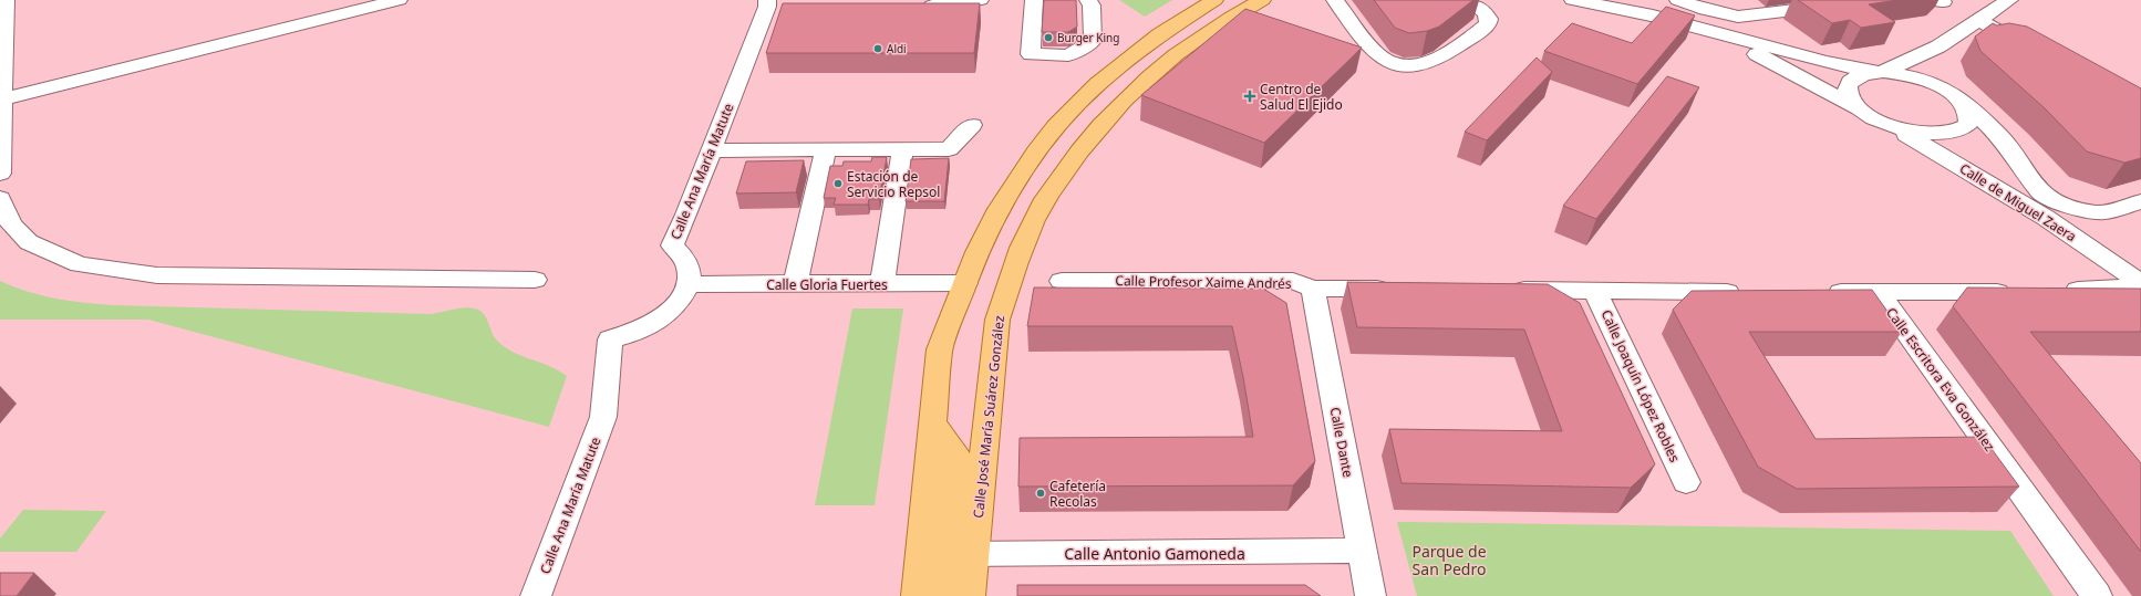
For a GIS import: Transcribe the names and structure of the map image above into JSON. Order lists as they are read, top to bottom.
{
  "streets": {
    "main road": ["Calle José María Suárez González"],
    "street": [
      "Calle Ana María Matute",
      "Calle de Miguel Zaera",
      "Calle Profesor Xaime Andrés",
      "Calle Gloria Fuertes",
      "Calle Escritora Eva González",
      "Calle Joaquín López Robles",
      "Calle Dante",
      "Calle Antonio Gamoneda"
    ]
  },
  "crossings": [
    ["Calle Ana María Matute", "Calle Gloria Fuertes"],
    ["Calle Profesor Xaime Andrés", "Calle Dante"],
    ["Calle José María Suárez González", "Calle Antonio Gamoneda"],
    ["Calle Dante", "Calle Antonio Gamoneda"]
  ],
  "parks": ["Parque de San Pedro"],
  "places": {
    "other": [
      "Burger King",
      "Aldi",
      "Estación de Servicio Repsol",
      "Cafetería Recolas"
    ],
    "health": ["Centro de Salud El Ejido"]
  }
}
